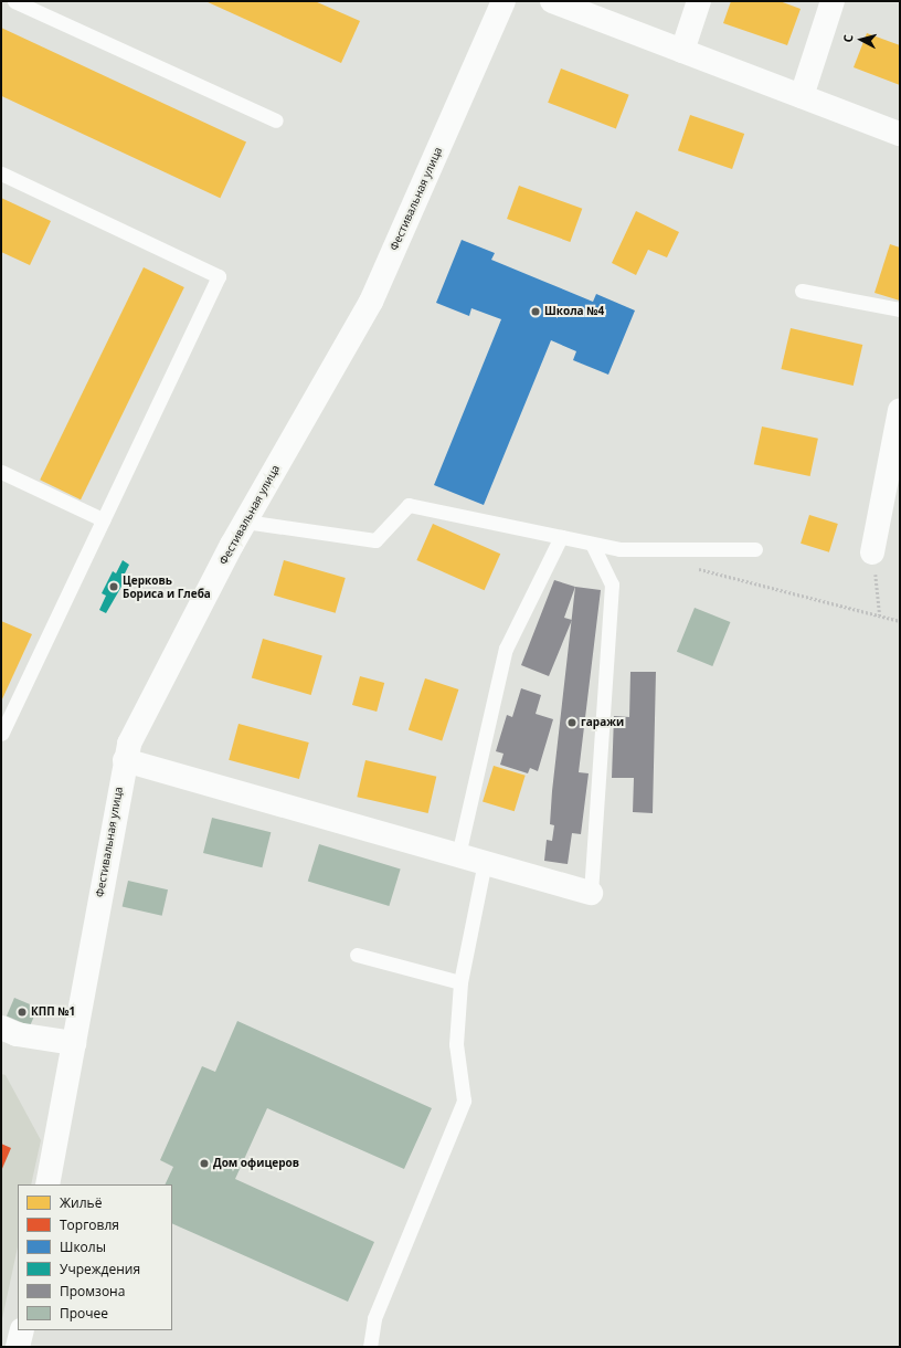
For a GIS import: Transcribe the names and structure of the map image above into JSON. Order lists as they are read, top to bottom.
{
  "streets": {
    "main road": ["Фестивальная улица"]
  },
  "places": [
    "Школа №4",
    "Церковь Бориса и Глеба",
    "гаражи",
    "КПП №1",
    "Дом офицеров"
  ],
  "legend": [
    "Жильё",
    "Торговля",
    "Школы",
    "Учреждения",
    "Промзона",
    "Прочее"
  ],
  "north": "left"
}
